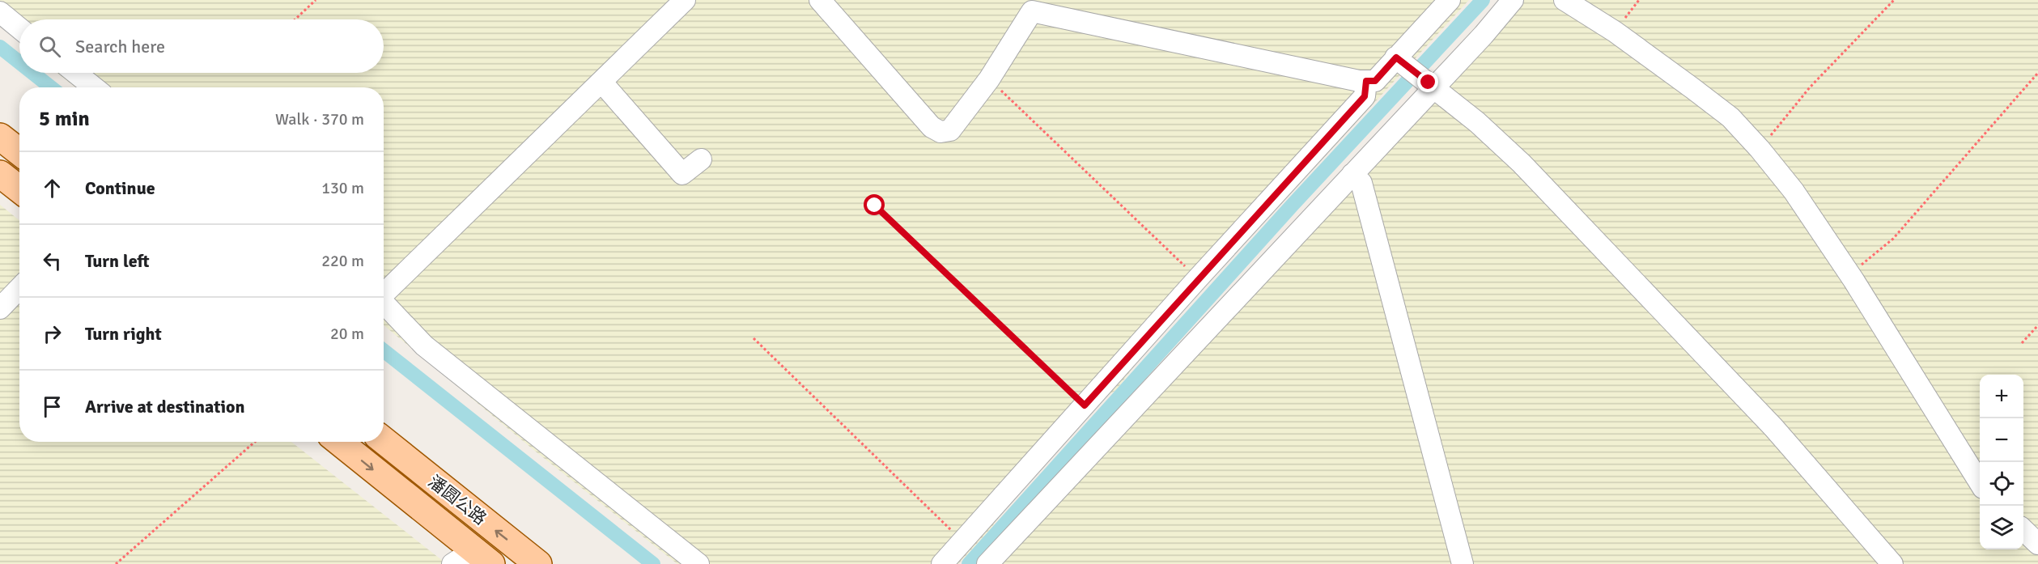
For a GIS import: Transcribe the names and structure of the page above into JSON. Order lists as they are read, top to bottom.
{
  "streets": {
    "main road": ["潘圆公路"]
  },
  "page": {
    "search": "Search here",
    "heading": ["5 min", "Walk · 370 m"],
    "list": [
      ["Continue", "130 m"],
      ["Turn left", "220 m"],
      ["Turn right", "20 m"],
      "Arrive at destination"
    ],
    "map_buttons": ["+", "−"]
  }
}
